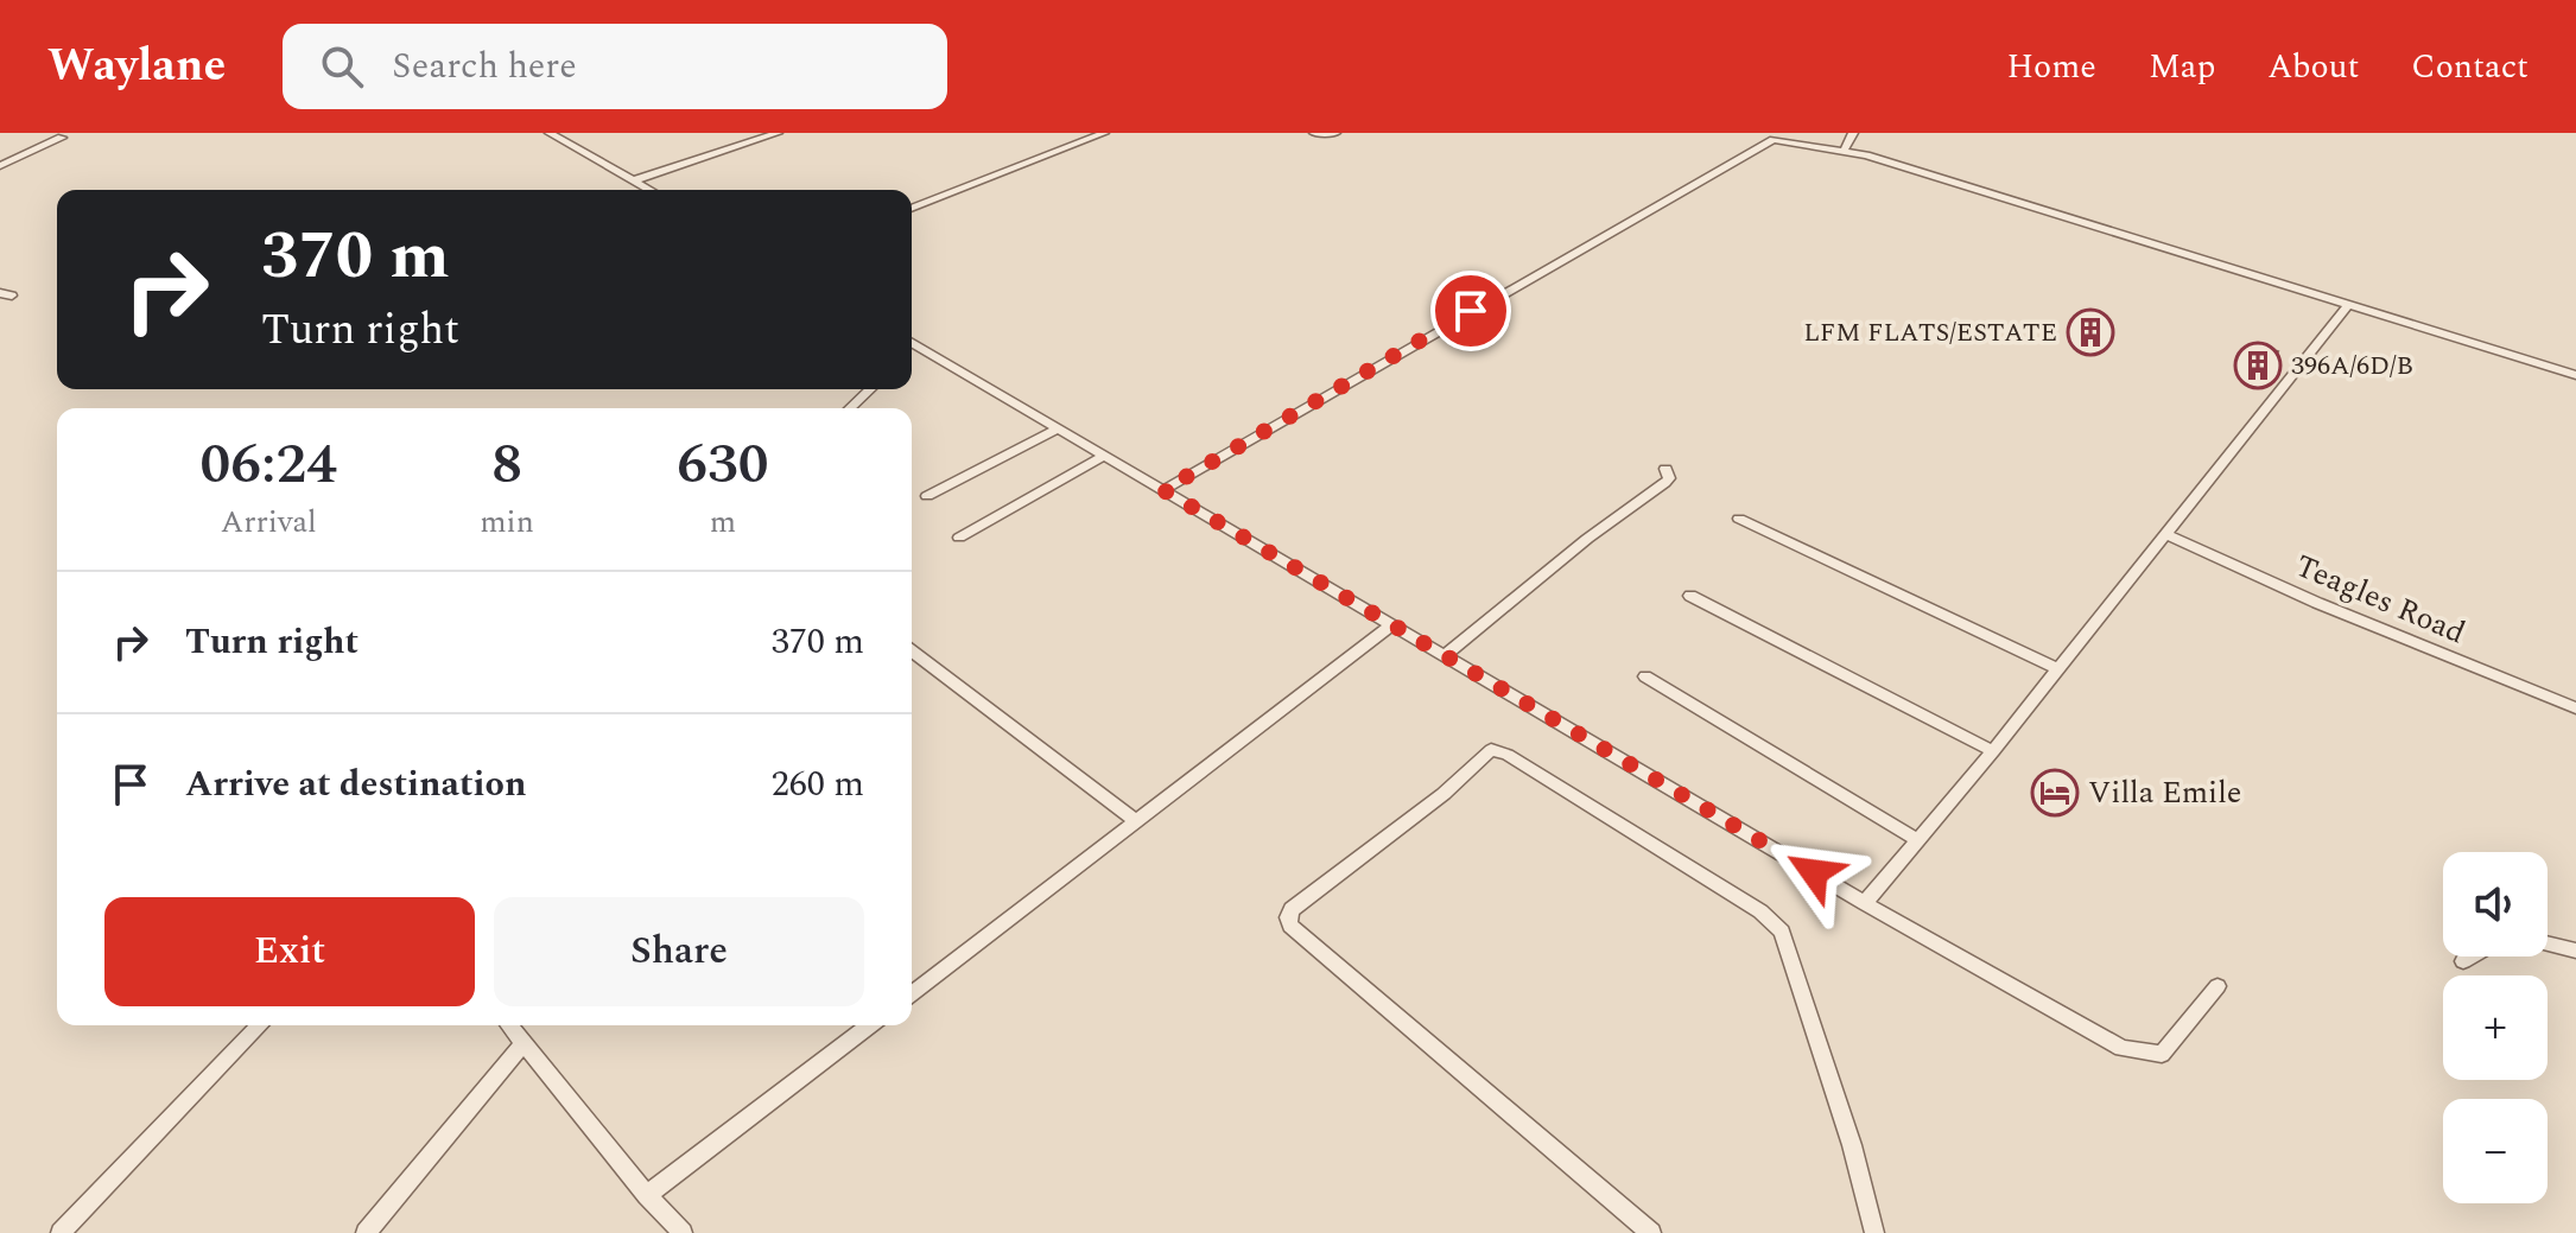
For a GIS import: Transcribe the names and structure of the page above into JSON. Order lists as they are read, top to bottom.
{
  "streets": {
    "street": ["Teagles Road"]
  },
  "places": {
    "building": ["LFM FLATS/ESTATE", "396A/6D/B"],
    "hotel": ["Villa Emile"]
  },
  "page": {
    "header": "Waylane",
    "search": "Search here",
    "nav": [
      "Home",
      "Map",
      "About",
      "Contact"
    ],
    "turn": ["370 m", "Turn right"],
    "eta": [
      "06:24",
      "Arrival",
      "8",
      "min",
      "630",
      "m"
    ],
    "list": [
      {
        "name": "Turn right",
        "value": "370 m"
      },
      {
        "name": "Arrive at destination",
        "value": "260 m"
      }
    ],
    "map_buttons": ["+", "−"],
    "buttons": ["Exit", "Share"]
  }
}
